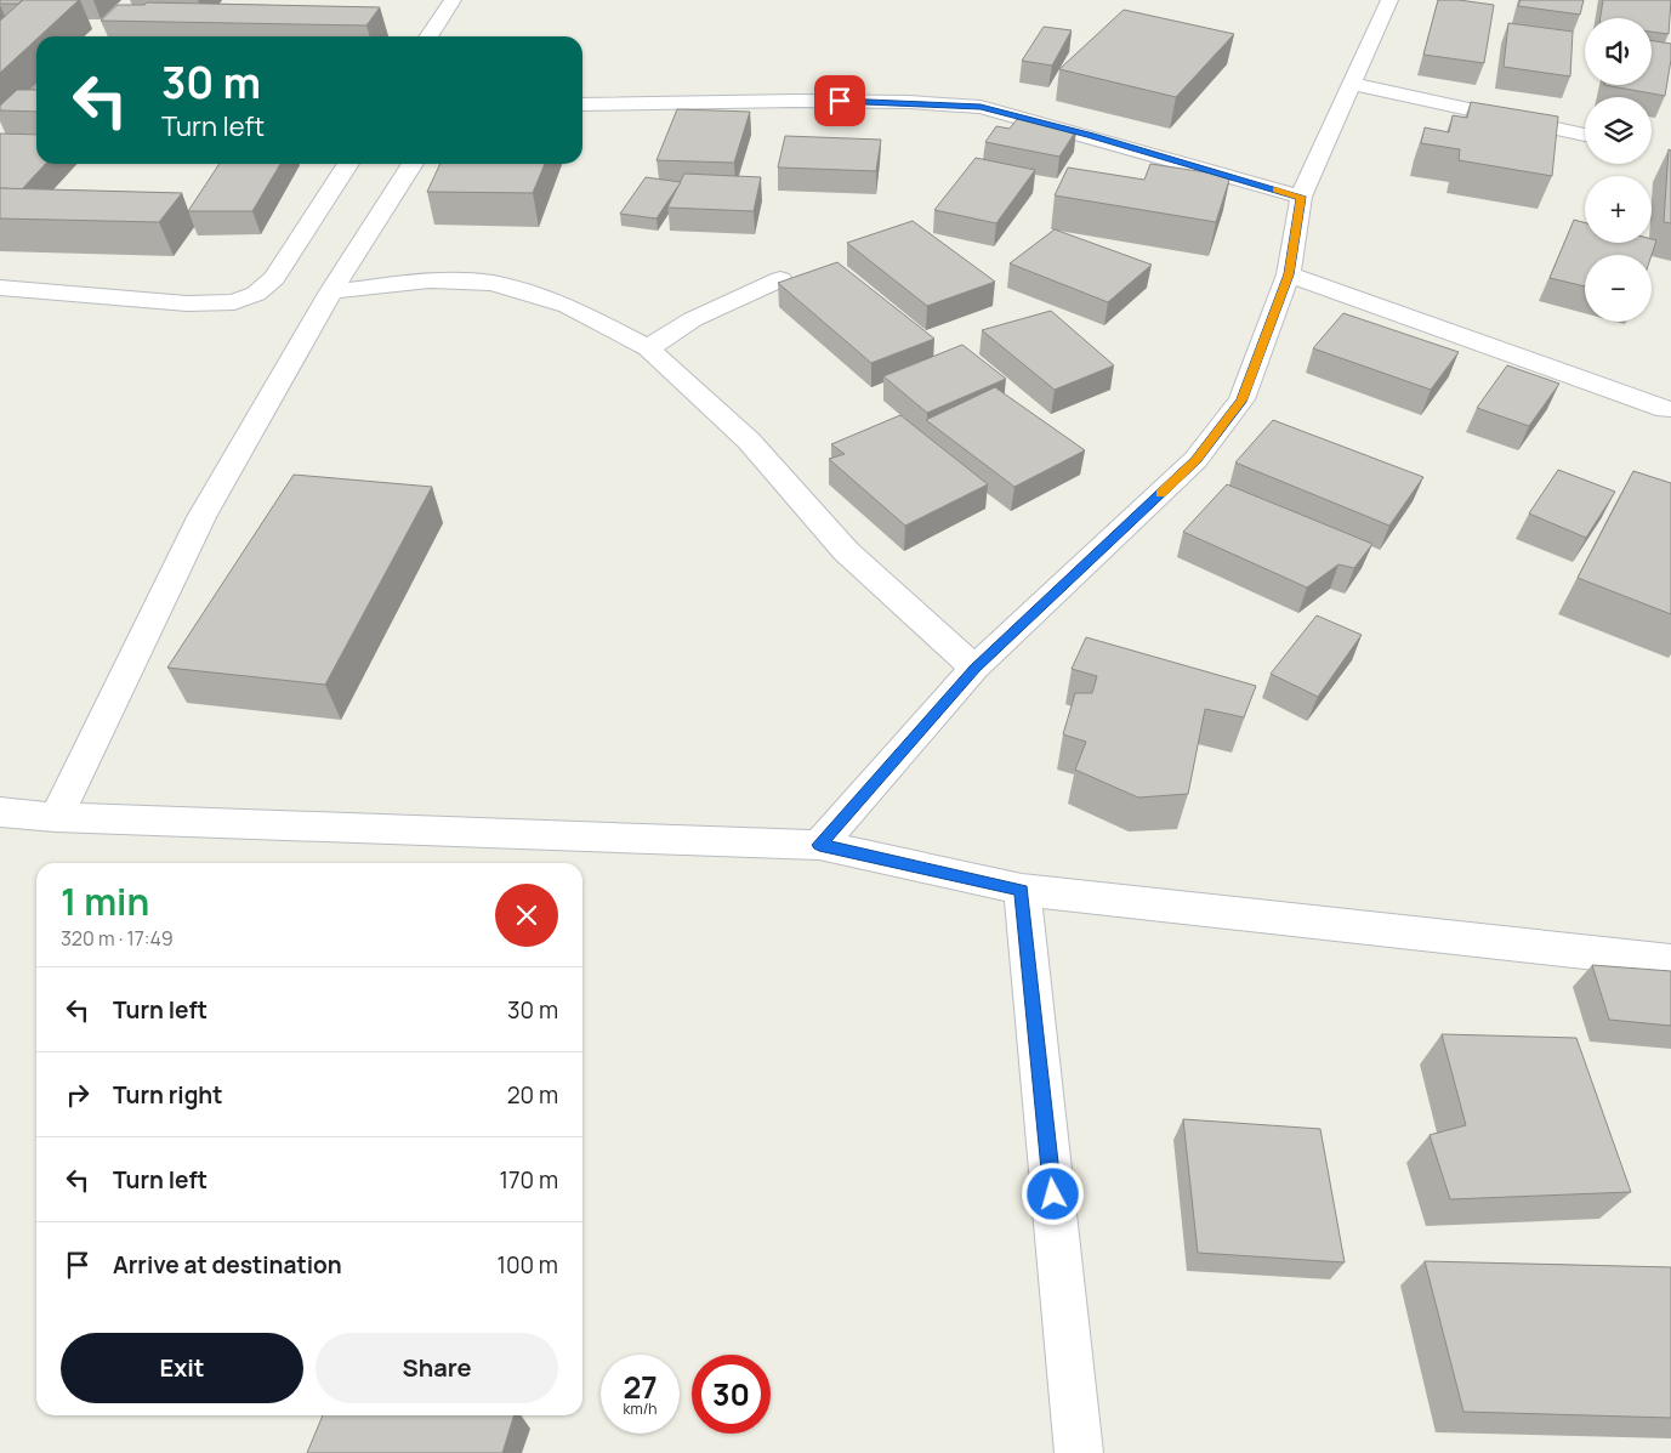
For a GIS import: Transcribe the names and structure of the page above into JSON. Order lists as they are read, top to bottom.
{
  "page": {
    "map_buttons": ["+", "−"],
    "turn": ["30 m", "Turn left"],
    "heading": ["1 min", "320 m · 17:49"],
    "list": [
      {
        "name": "Turn left",
        "value": "30 m"
      },
      {
        "name": "Turn right",
        "value": "20 m"
      },
      {
        "name": "Turn left",
        "value": "170 m"
      },
      {
        "name": "Arrive at destination",
        "value": "100 m"
      }
    ],
    "buttons": ["Exit", "Share"],
    "speed": "27 km/h",
    "limit": "30"
  }
}
